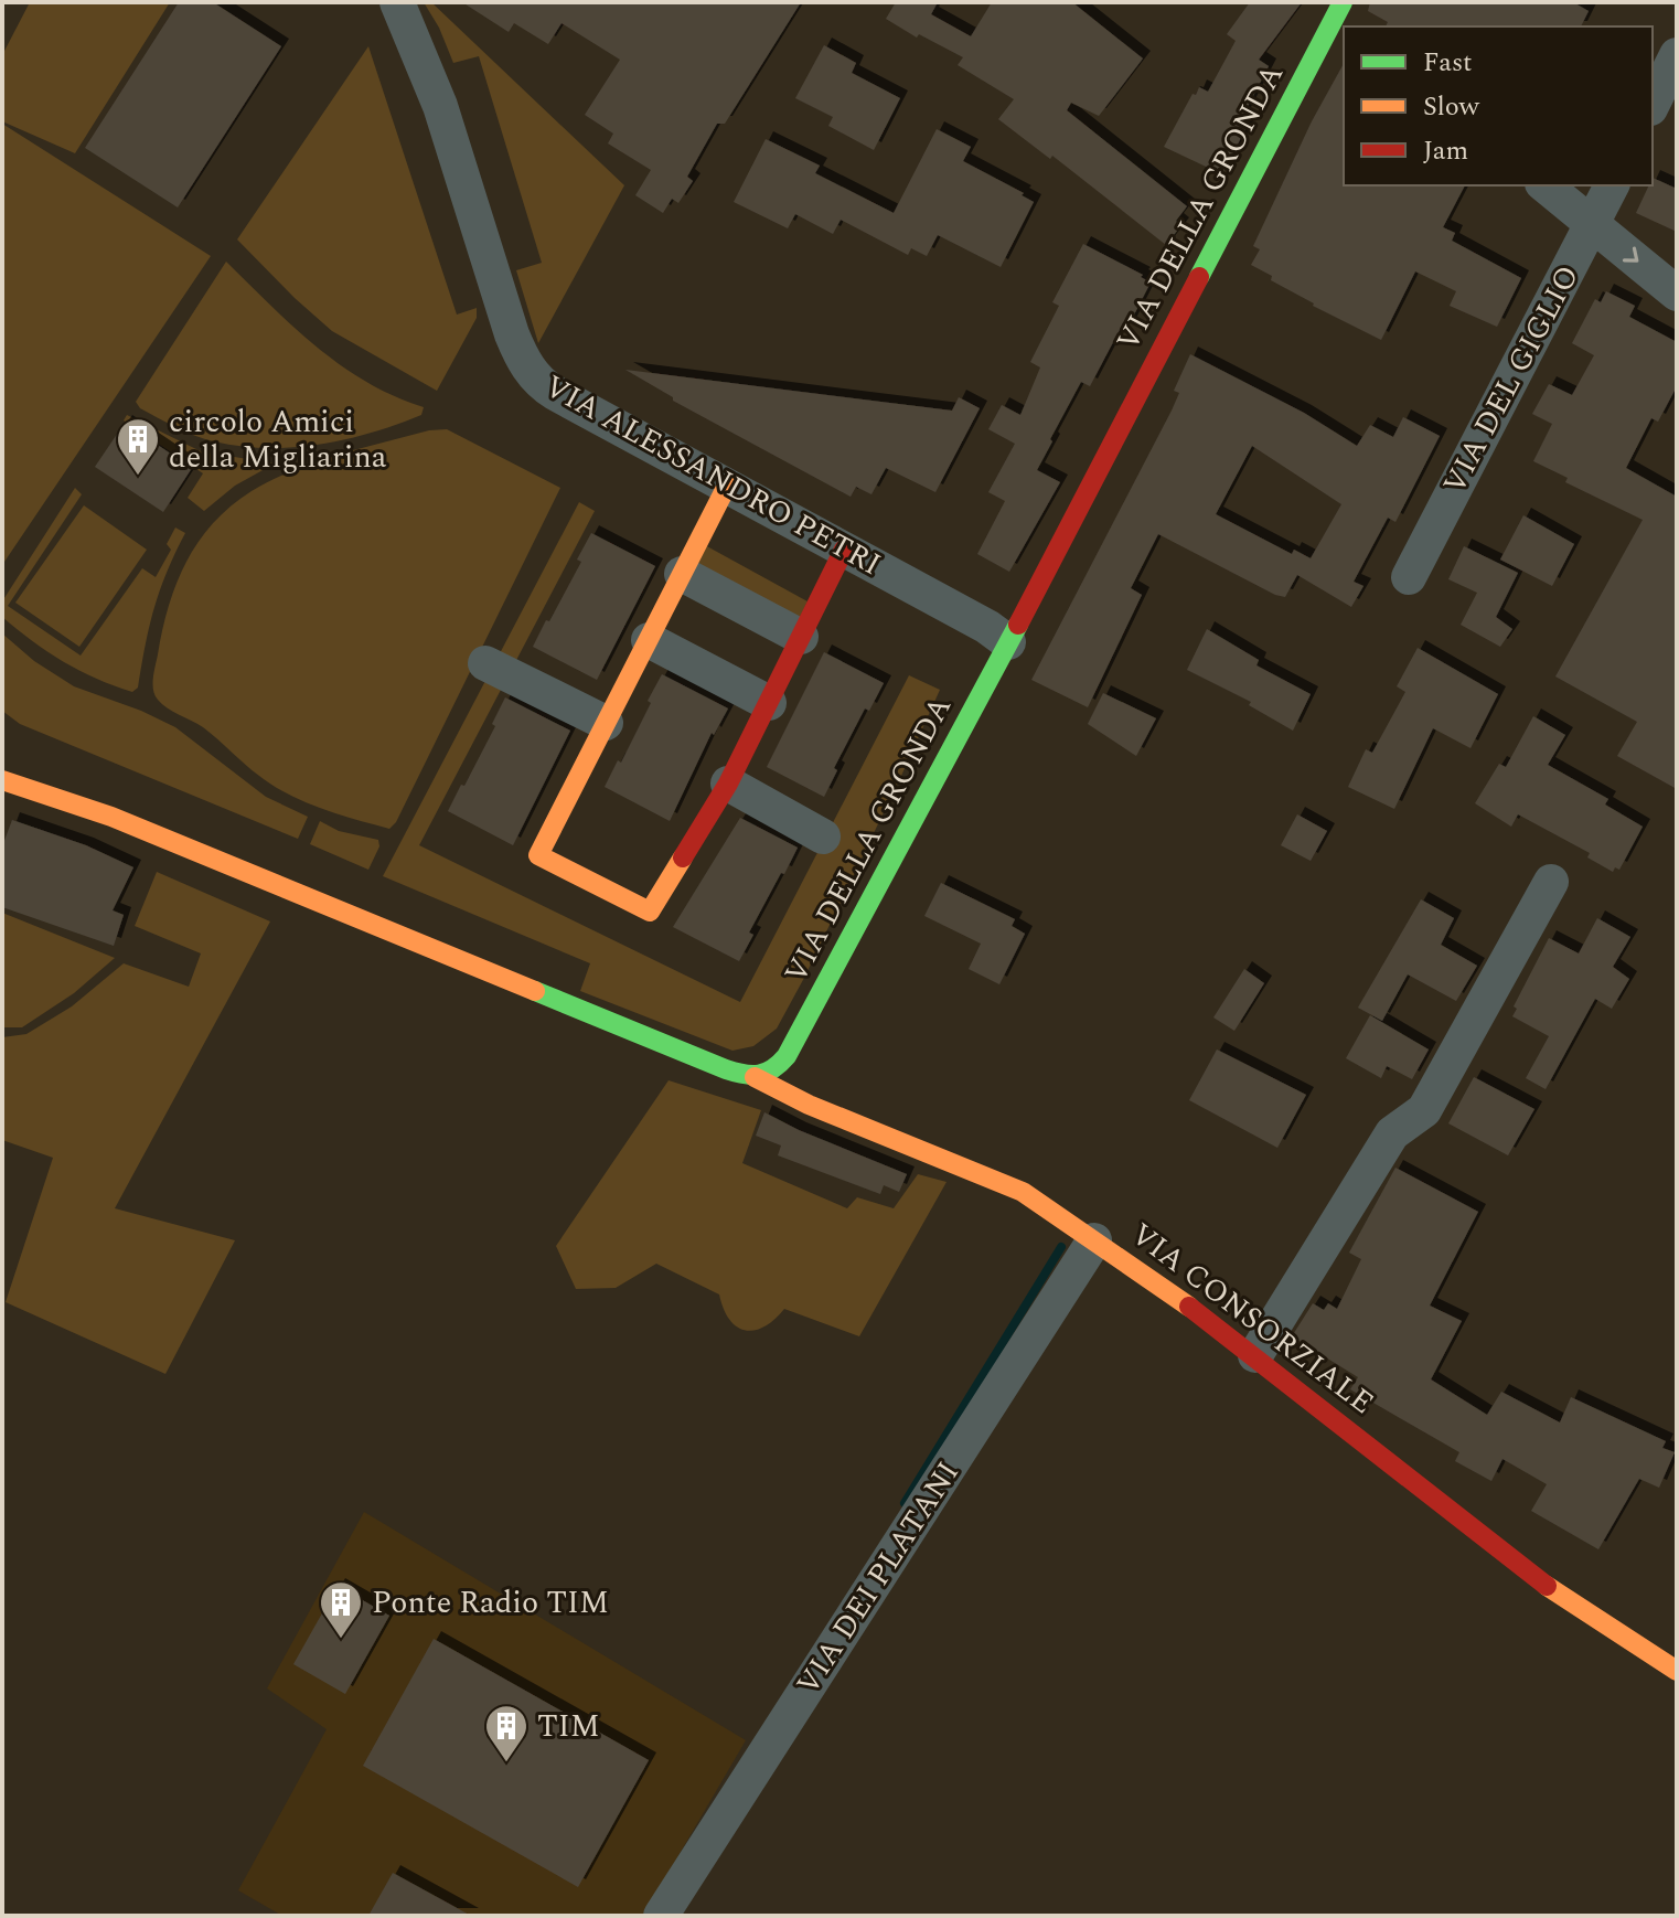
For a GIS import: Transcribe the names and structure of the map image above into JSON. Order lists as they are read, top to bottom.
{
  "streets": {
    "street": [
      "VIA DELLA GRONDA",
      "VIA DEL GIGLIO",
      "VIA ALESSANDRO PETRI",
      "VIA CONSORZIALE",
      "VIA DEI PLATANI"
    ]
  },
  "crossings": [
    ["VIA DELLA GRONDA", "VIA ALESSANDRO PETRI"],
    ["VIA DELLA GRONDA", "VIA CONSORZIALE"],
    ["VIA CONSORZIALE", "VIA DEI PLATANI"]
  ],
  "places": {
    "building": ["circolo Amici della Migliarina", "Ponte Radio TIM", "TIM"]
  },
  "legend": ["Fast", "Slow", "Jam"]
}
